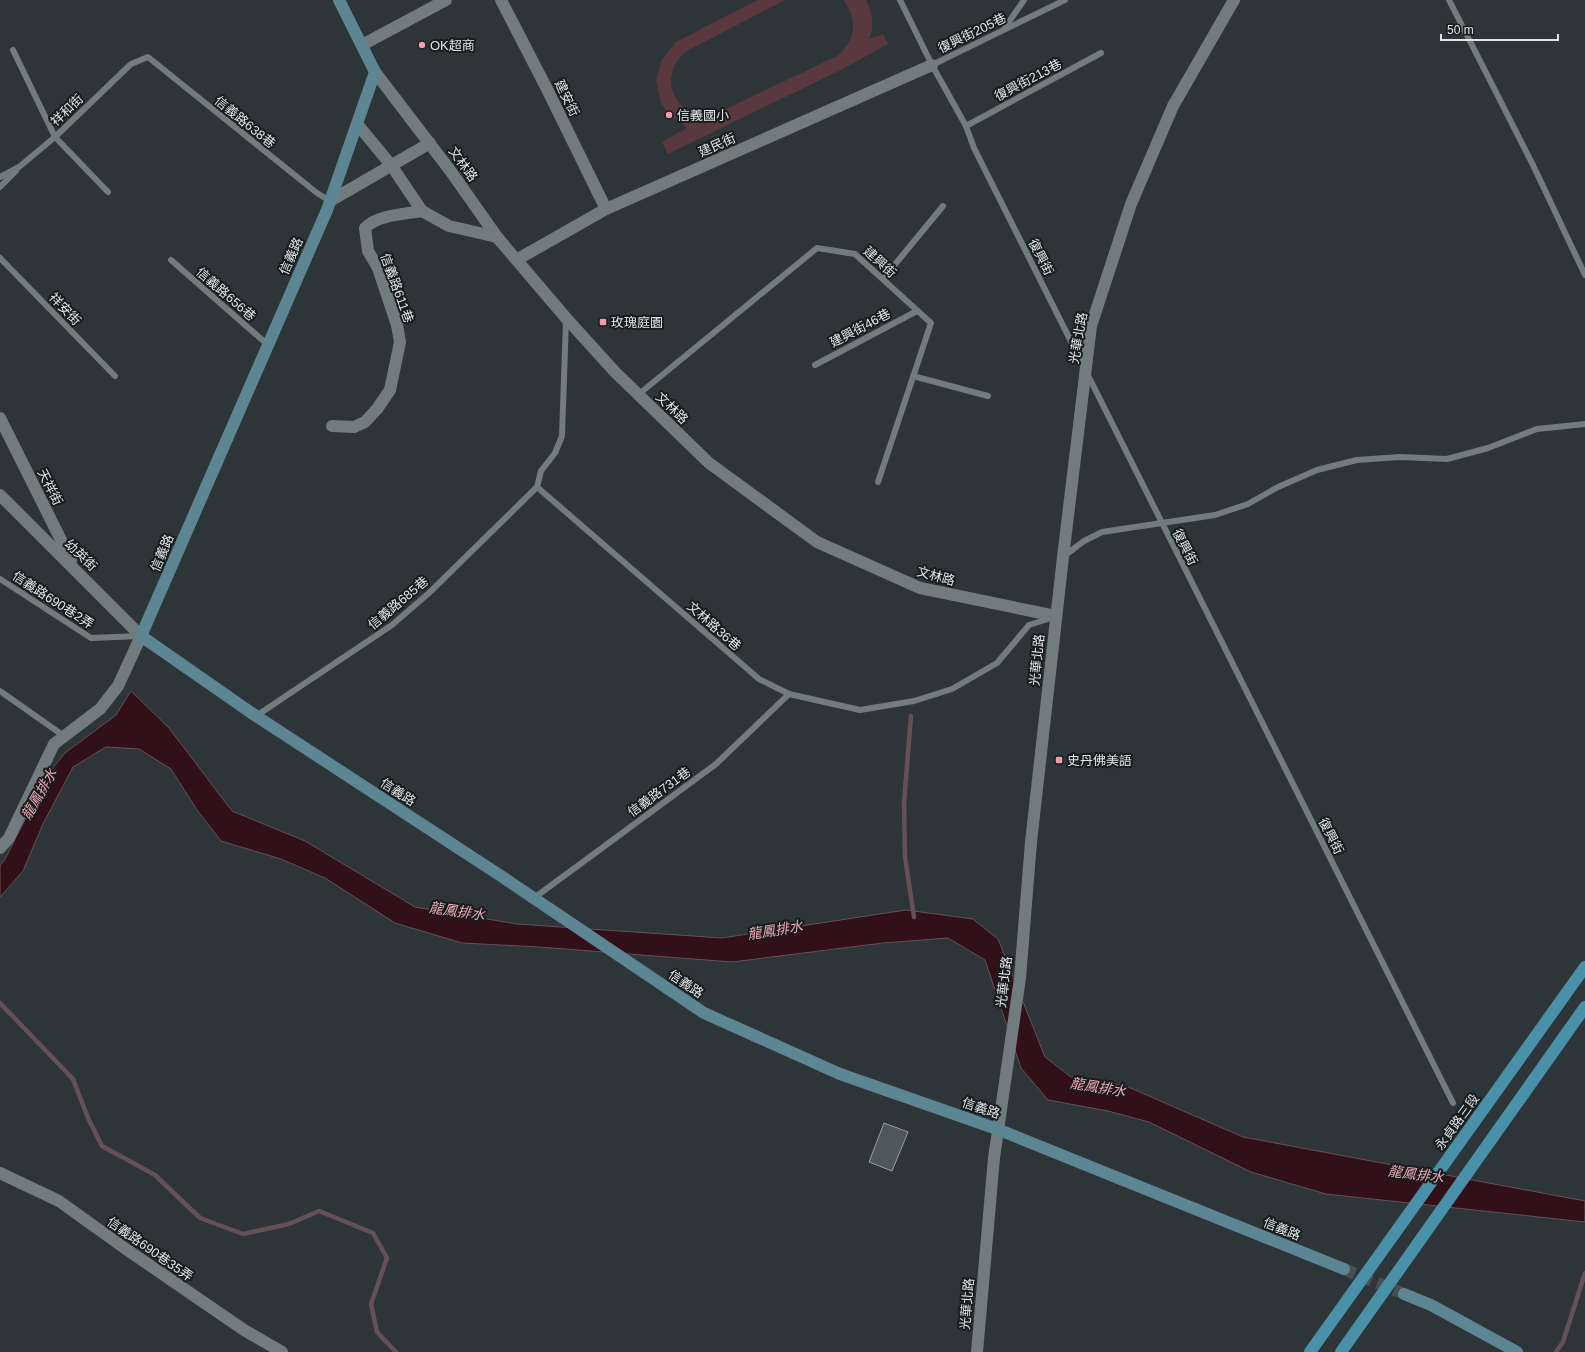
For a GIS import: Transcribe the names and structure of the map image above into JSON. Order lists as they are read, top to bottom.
{
  "streets": {
    "main road": ["永貞路三段"],
    "street": [
      "建安街",
      "建民街",
      "文林路",
      "信義路",
      "信義路611巷",
      "光華北路",
      "天祥街",
      "幼英街",
      "信義路690巷35弄"
    ],
    "lane": [
      "復興街205巷",
      "復興街213巷",
      "祥和街",
      "信義路638巷",
      "復興街",
      "建興街",
      "信義路656巷",
      "祥安街",
      "建興街46巷",
      "信義路690巷2弄",
      "信義路685巷",
      "文林路36巷",
      "信義路731巷"
    ]
  },
  "crossings": [
    ["復興街205巷", "建民街"],
    ["復興街205巷", "復興街"],
    ["復興街213巷", "復興街"],
    ["建安街", "建民街"],
    ["祥和街", "信義路638巷"],
    ["信義路638巷", "信義路"],
    ["建民街", "文林路"],
    ["建民街", "復興街"],
    ["文林路", "信義路"],
    ["文林路", "建興街"],
    ["文林路", "光華北路"],
    ["文林路", "文林路36巷"],
    ["信義路", "信義路656巷"],
    ["信義路", "光華北路"],
    ["信義路", "幼英街"],
    ["信義路", "信義路690巷2弄"],
    ["信義路", "信義路685巷"],
    ["信義路", "信義路731巷"],
    ["復興街", "光華北路"],
    ["建興街", "建興街46巷"],
    ["光華北路", "文林路36巷"],
    ["天祥街", "幼英街"],
    ["幼英街", "信義路690巷2弄"],
    ["信義路685巷", "文林路36巷"],
    ["文林路36巷", "信義路731巷"]
  ],
  "water": ["龍鳳排水"],
  "places": {
    "other": ["OK超商", "信義國小"],
    "transit": ["玫瑰庭園", "史丹佛美語"]
  },
  "scale_bar": "50 m"
}
